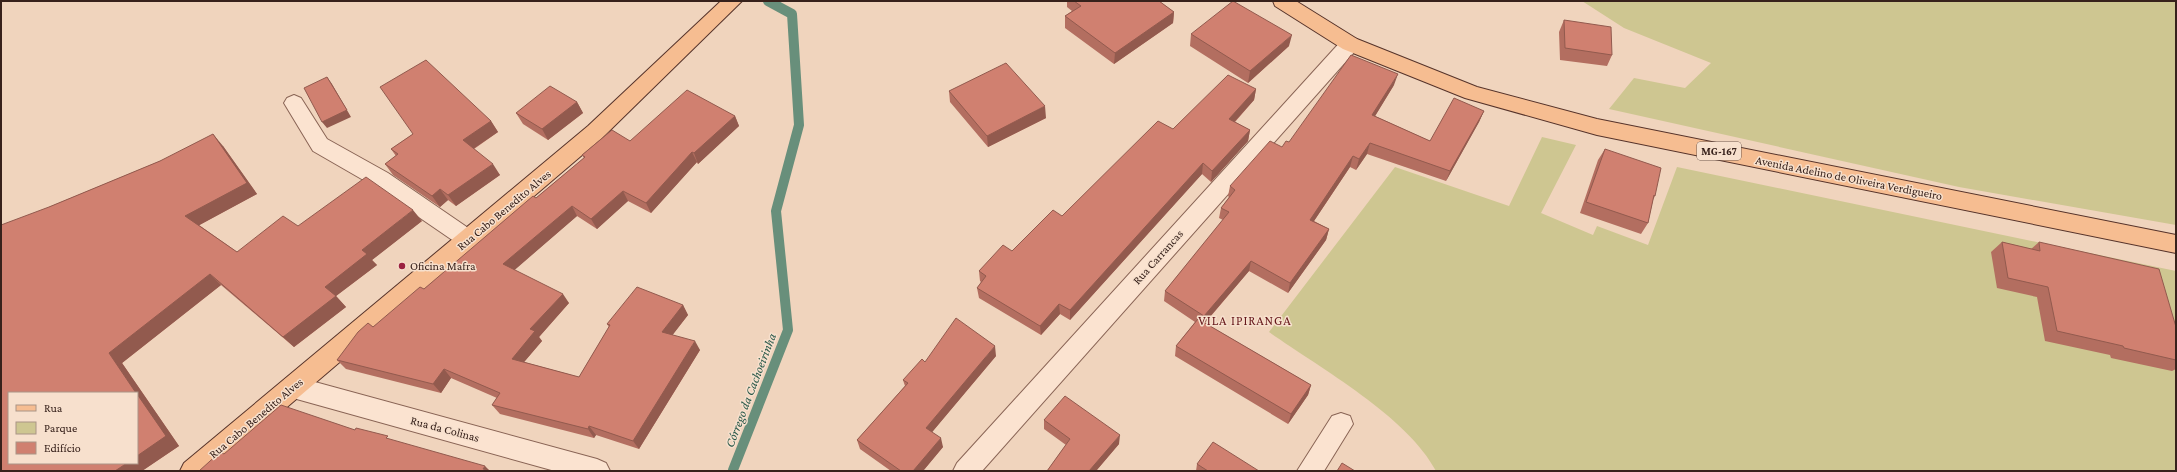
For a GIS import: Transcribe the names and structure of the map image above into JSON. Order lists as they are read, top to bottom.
{
  "streets": {
    "main road": ["MG-167", "Avenida Adelino de Oliveira Verdigueiro", "Rua Cabo Benedito Alves"],
    "street": ["Rua Carrancas", "Rua da Colinas"]
  },
  "crossings": [
    ["Avenida Adelino de Oliveira Verdigueiro", "Rua Carrancas"],
    ["Rua Cabo Benedito Alves", "Rua da Colinas"]
  ],
  "districts": ["VILA IPIRANGA"],
  "water": ["Córrego da Cachoeirinha"],
  "places": ["Oficina Mafra"],
  "legend": ["Rua", "Parque", "Edifício"]
}
